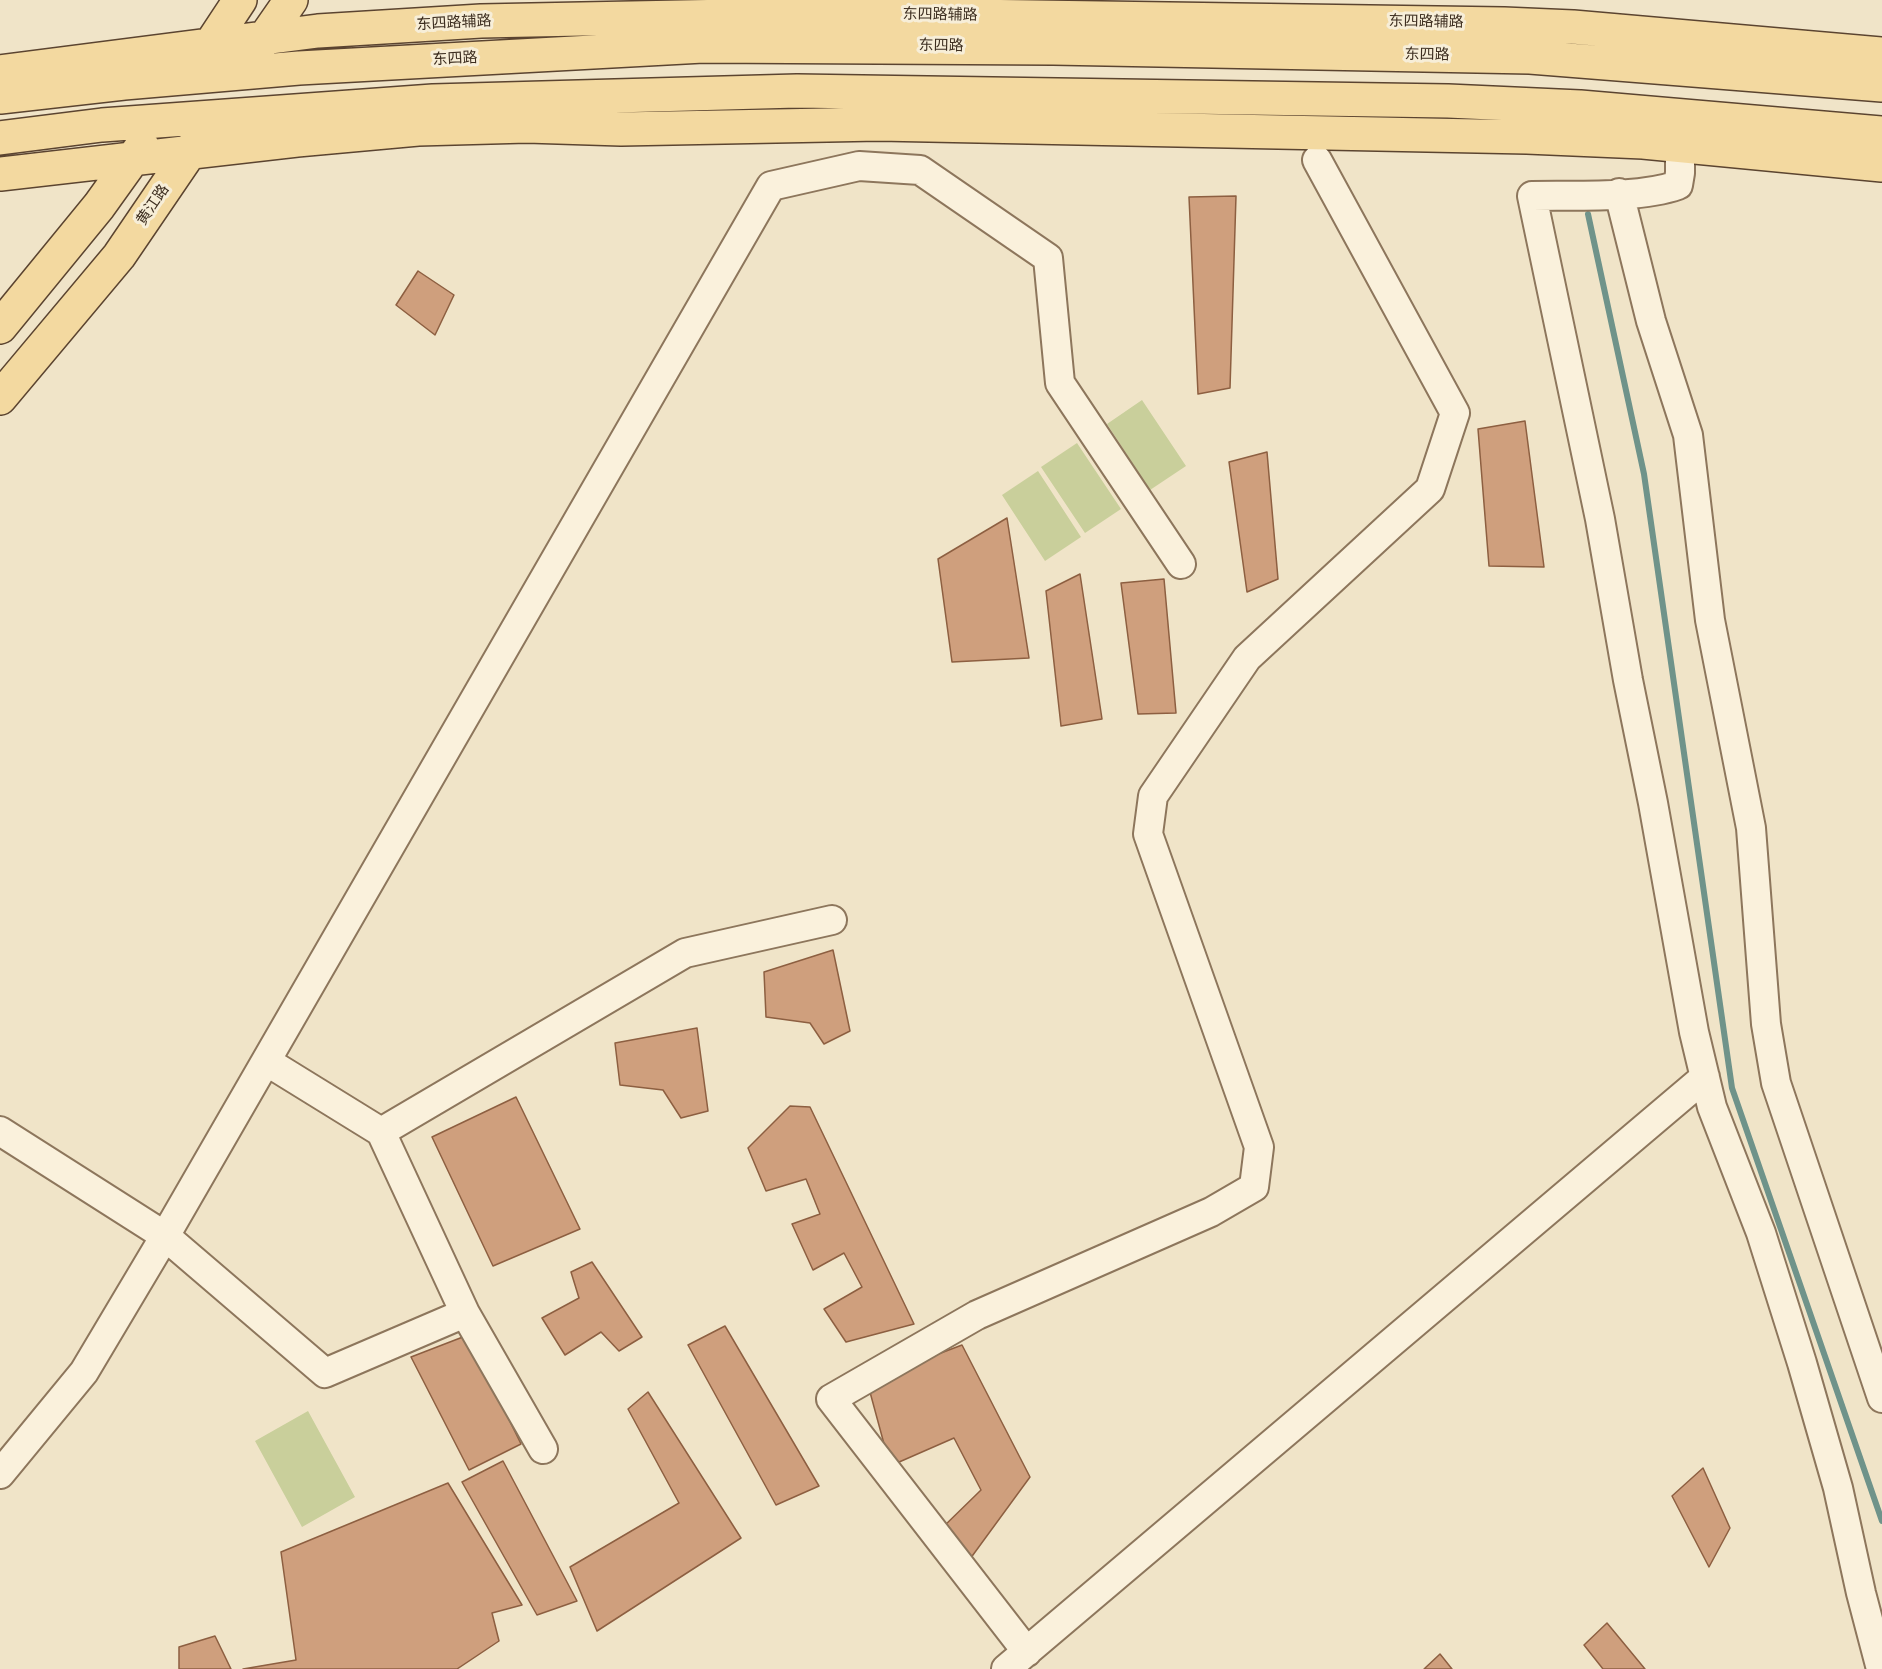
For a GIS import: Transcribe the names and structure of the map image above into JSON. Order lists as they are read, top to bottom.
{
  "streets": {
    "main road": ["东四路辅路", "东四路", "黄江路"]
  },
  "crossings": [
    ["东四路辅路", "黄江路"],
    ["东四路", "黄江路"]
  ]
}
